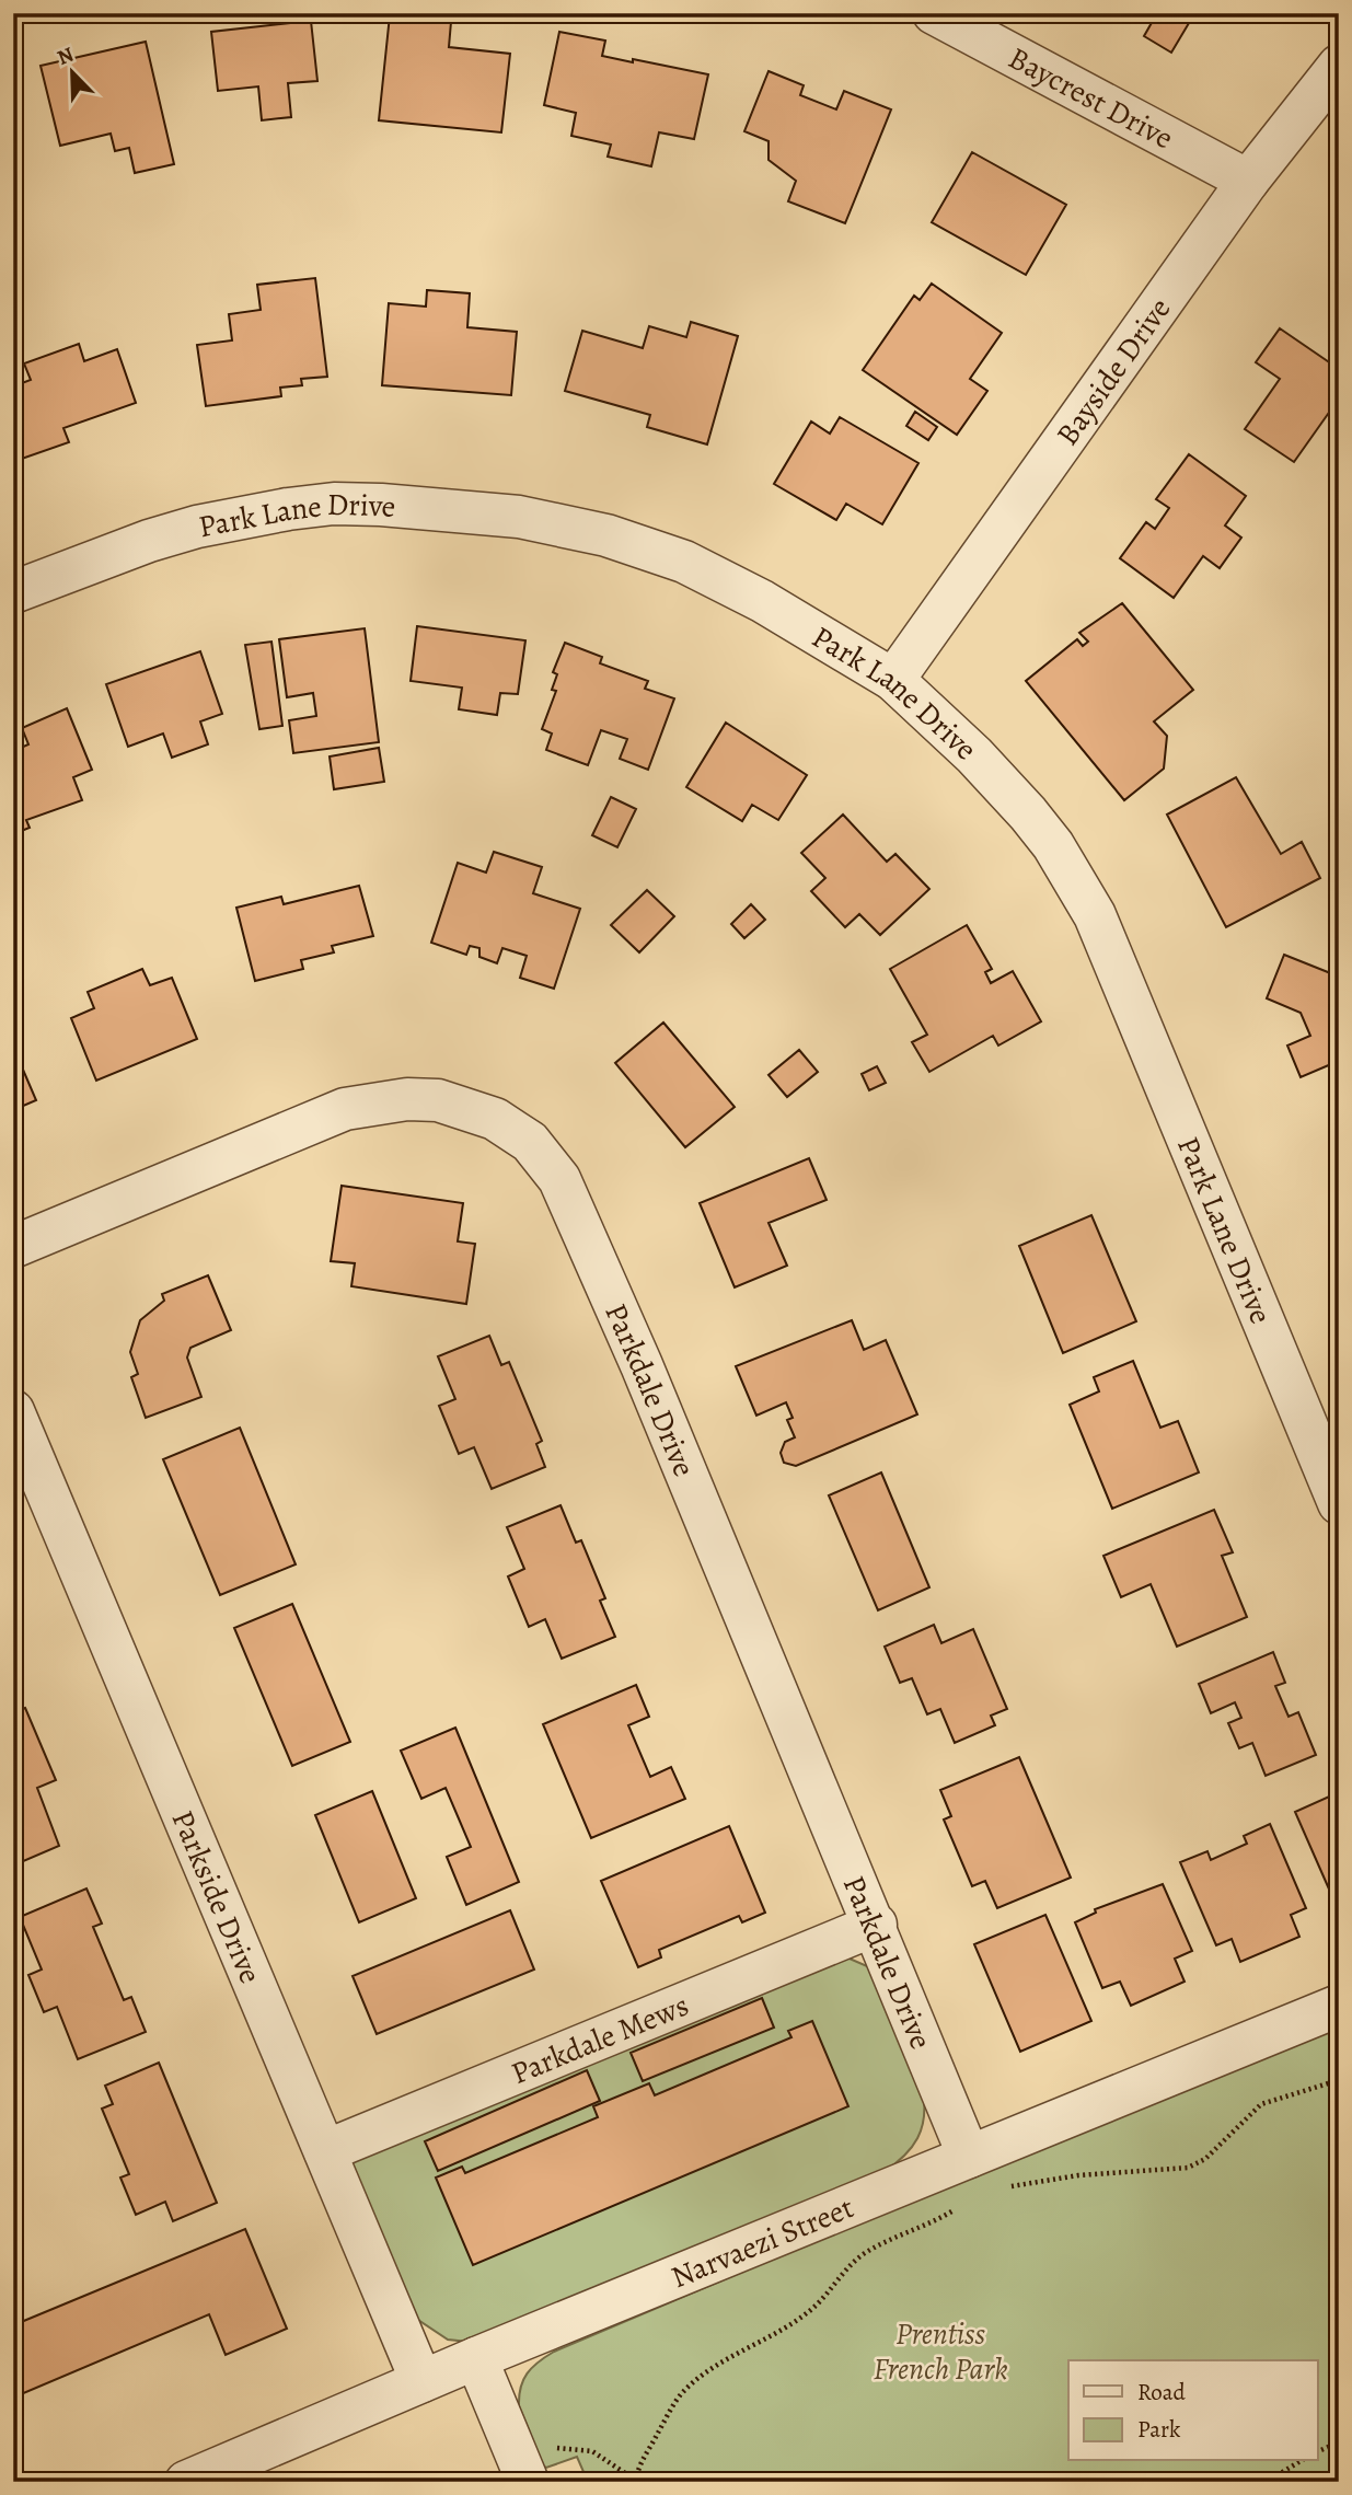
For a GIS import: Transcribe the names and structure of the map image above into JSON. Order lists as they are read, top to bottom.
{
  "streets": {
    "street": [
      "Baycrest Drive",
      "Bayside Drive",
      "Park Lane Drive",
      "Parkdale Drive",
      "Parkside Drive",
      "Parkdale Mews",
      "Narvaezi Street"
    ]
  },
  "crossings": [
    ["Baycrest Drive", "Bayside Drive"],
    ["Bayside Drive", "Park Lane Drive"],
    ["Parkdale Drive", "Parkdale Mews"],
    ["Parkdale Drive", "Narvaezi Street"],
    ["Parkside Drive", "Parkdale Mews"],
    ["Parkside Drive", "Narvaezi Street"]
  ],
  "parks": ["Prentiss French Park"],
  "legend": ["Road", "Park"],
  "north": "top left"
}
